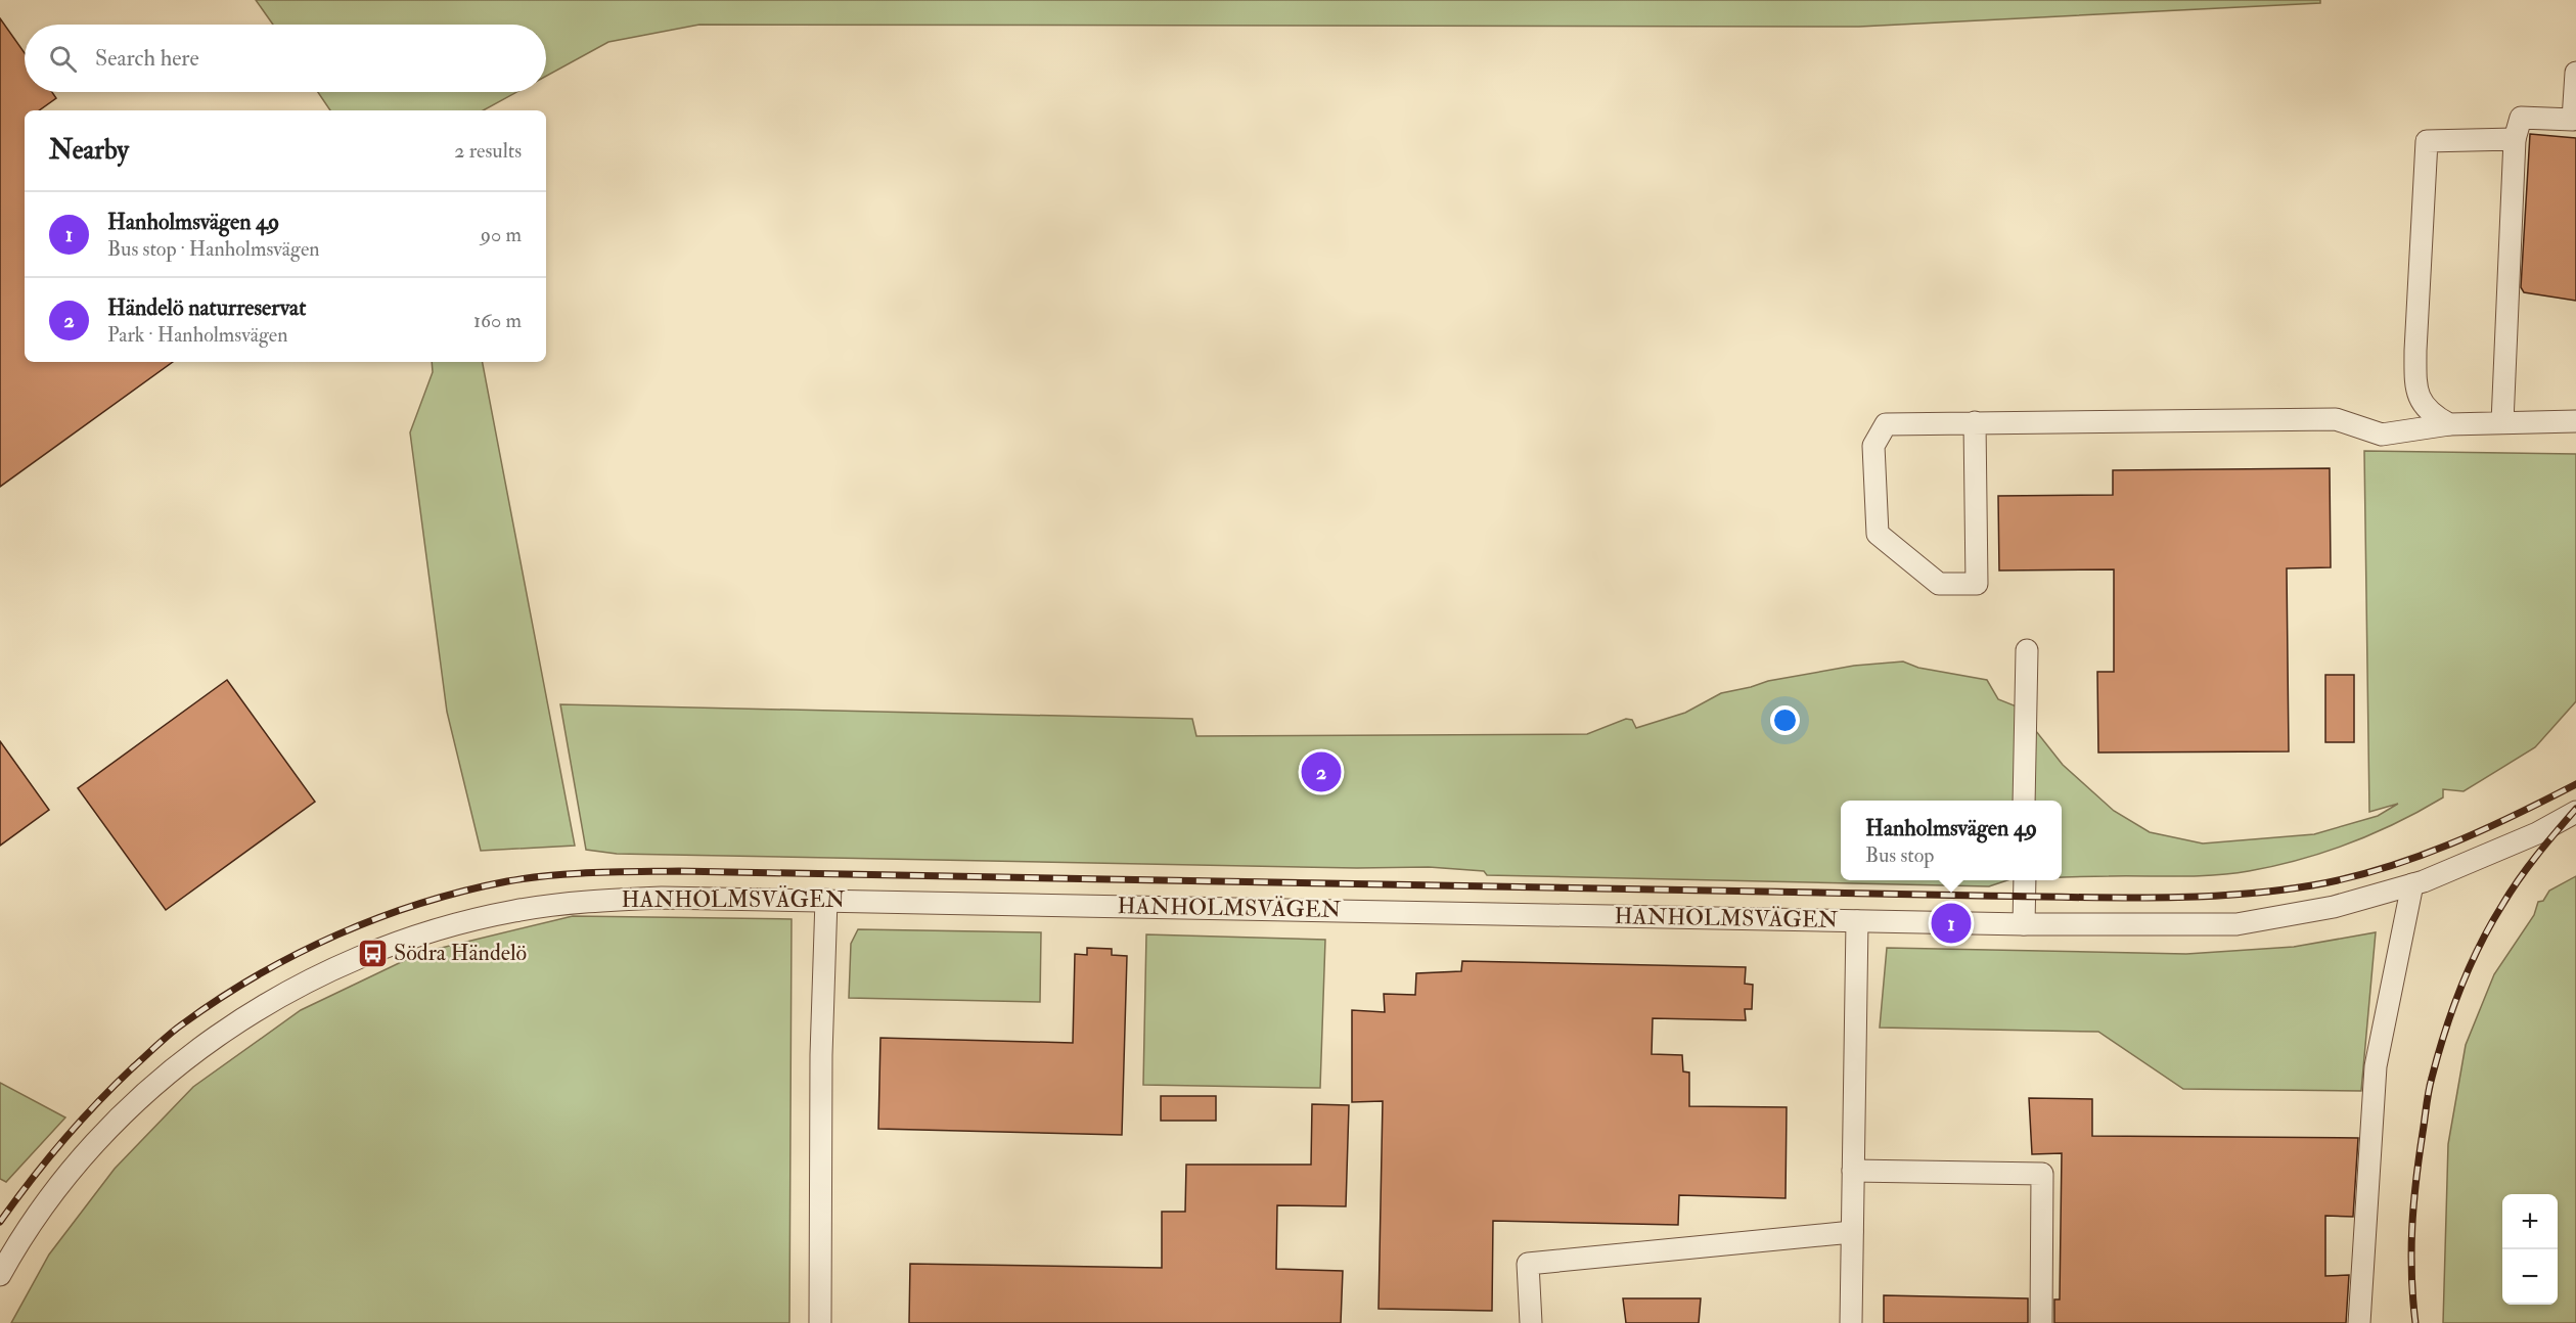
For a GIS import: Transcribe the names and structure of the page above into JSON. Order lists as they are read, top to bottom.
{
  "streets": {
    "street": ["HANHOLMSVÄGEN"]
  },
  "places": {
    "bus stop": ["Södra Händelö"]
  },
  "page": {
    "search": "Search here",
    "heading": ["Nearby", "2 results"],
    "list": [
      {
        "mark": "1",
        "name": "Hanholmsvägen 49",
        "note": "Bus stop · Hanholmsvägen",
        "value": "90 m"
      },
      {
        "mark": "2",
        "name": "Händelö naturreservat",
        "note": "Park · Hanholmsvägen",
        "value": "160 m"
      }
    ],
    "pins": ["2", "1"],
    "popup": ["Hanholmsvägen 49", "Bus stop"],
    "map_buttons": ["+", "−"]
  }
}
